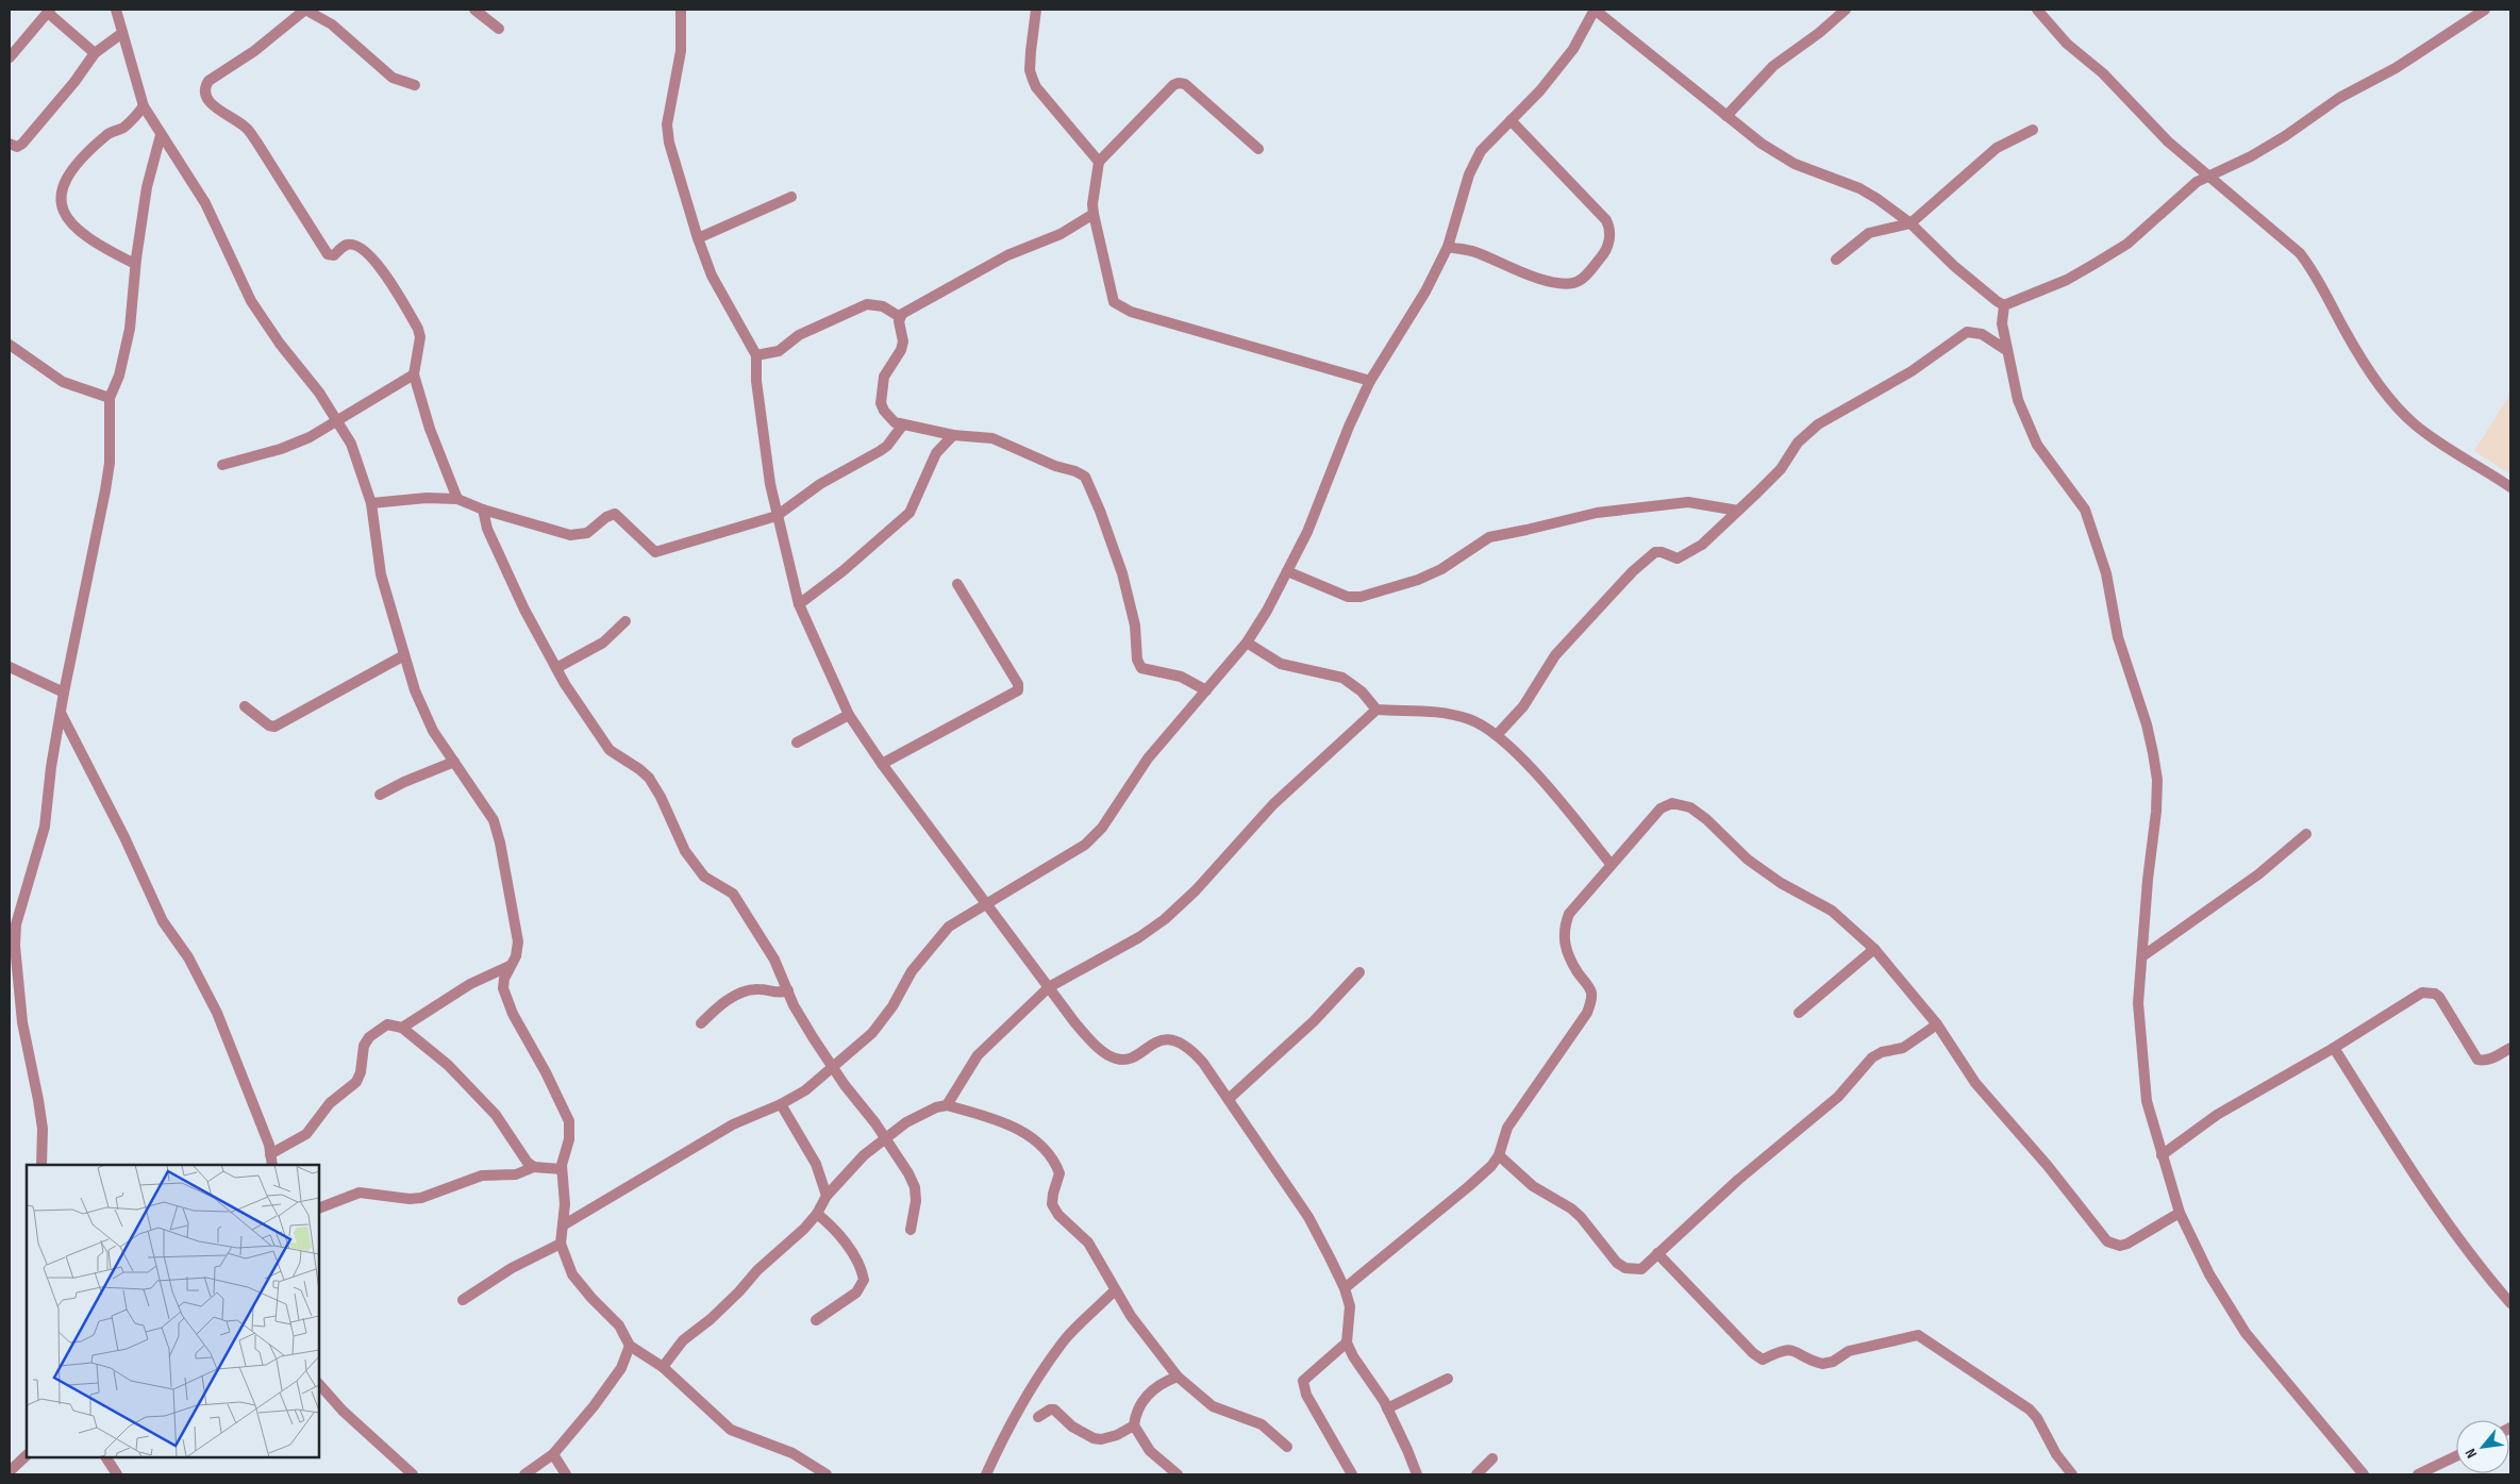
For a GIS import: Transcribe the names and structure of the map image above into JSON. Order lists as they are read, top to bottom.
{
  "north": "bottom left"
}
